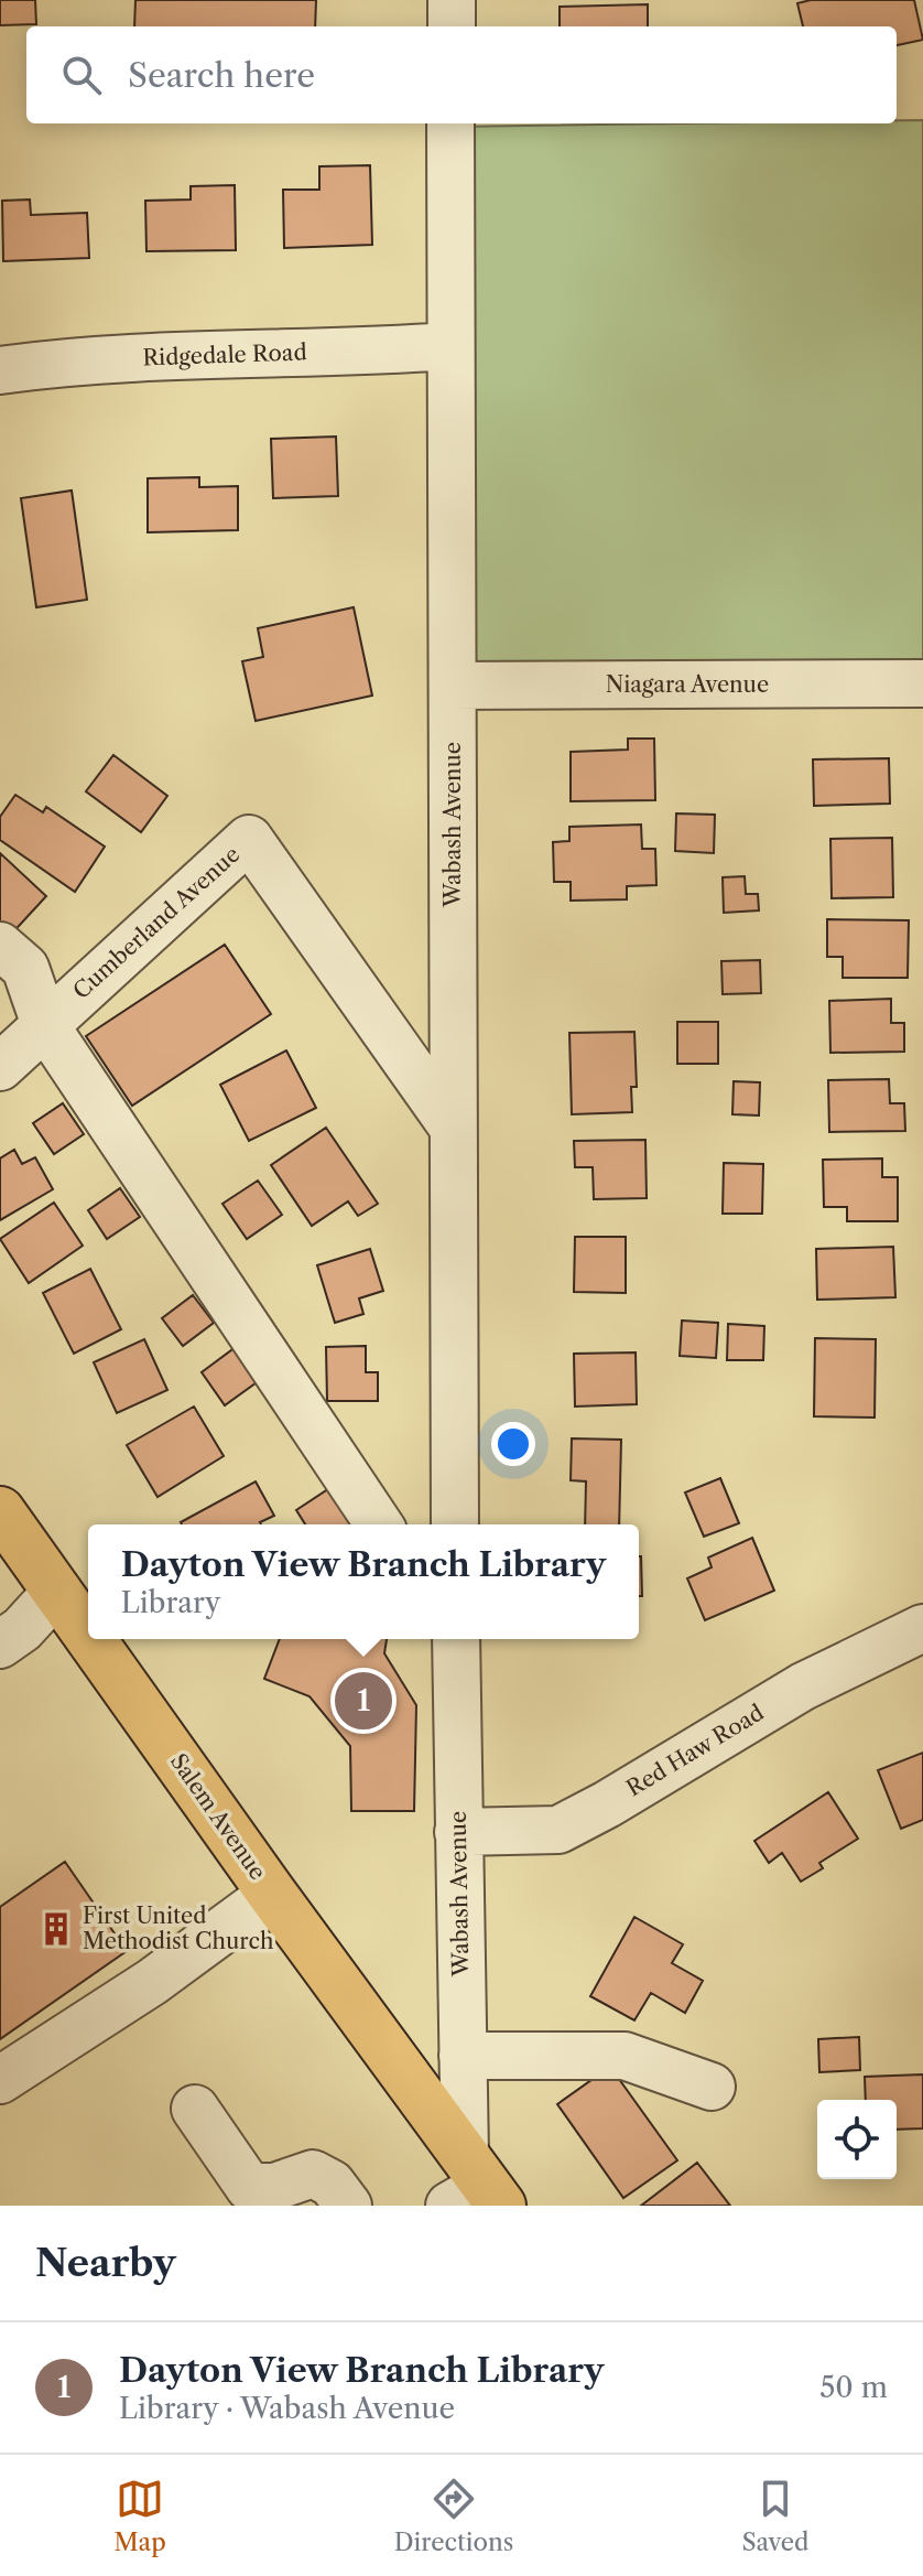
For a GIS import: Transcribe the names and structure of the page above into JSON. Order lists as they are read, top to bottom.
{
  "streets": {
    "main road": ["Salem Avenue"],
    "street": [
      "Ridgedale Road",
      "Niagara Avenue",
      "Wabash Avenue",
      "Cumberland Avenue",
      "Red Haw Road"
    ]
  },
  "crossings": [
    ["Ridgedale Road", "Wabash Avenue"],
    ["Niagara Avenue", "Wabash Avenue"],
    ["Wabash Avenue", "Cumberland Avenue"],
    ["Wabash Avenue", "Red Haw Road"],
    ["Wabash Avenue", "Salem Avenue"]
  ],
  "places": {
    "building": ["First United Methodist Church"]
  },
  "page": {
    "search": "Search here",
    "popup": ["Dayton View Branch Library", "Library"],
    "pins": "1",
    "heading": "Nearby",
    "list": [
      {
        "mark": "1",
        "name": "Dayton View Branch Library",
        "note": "Library · Wabash Avenue",
        "value": "50 m"
      }
    ],
    "nav": ["Map", "Directions", "Saved"]
  }
}
